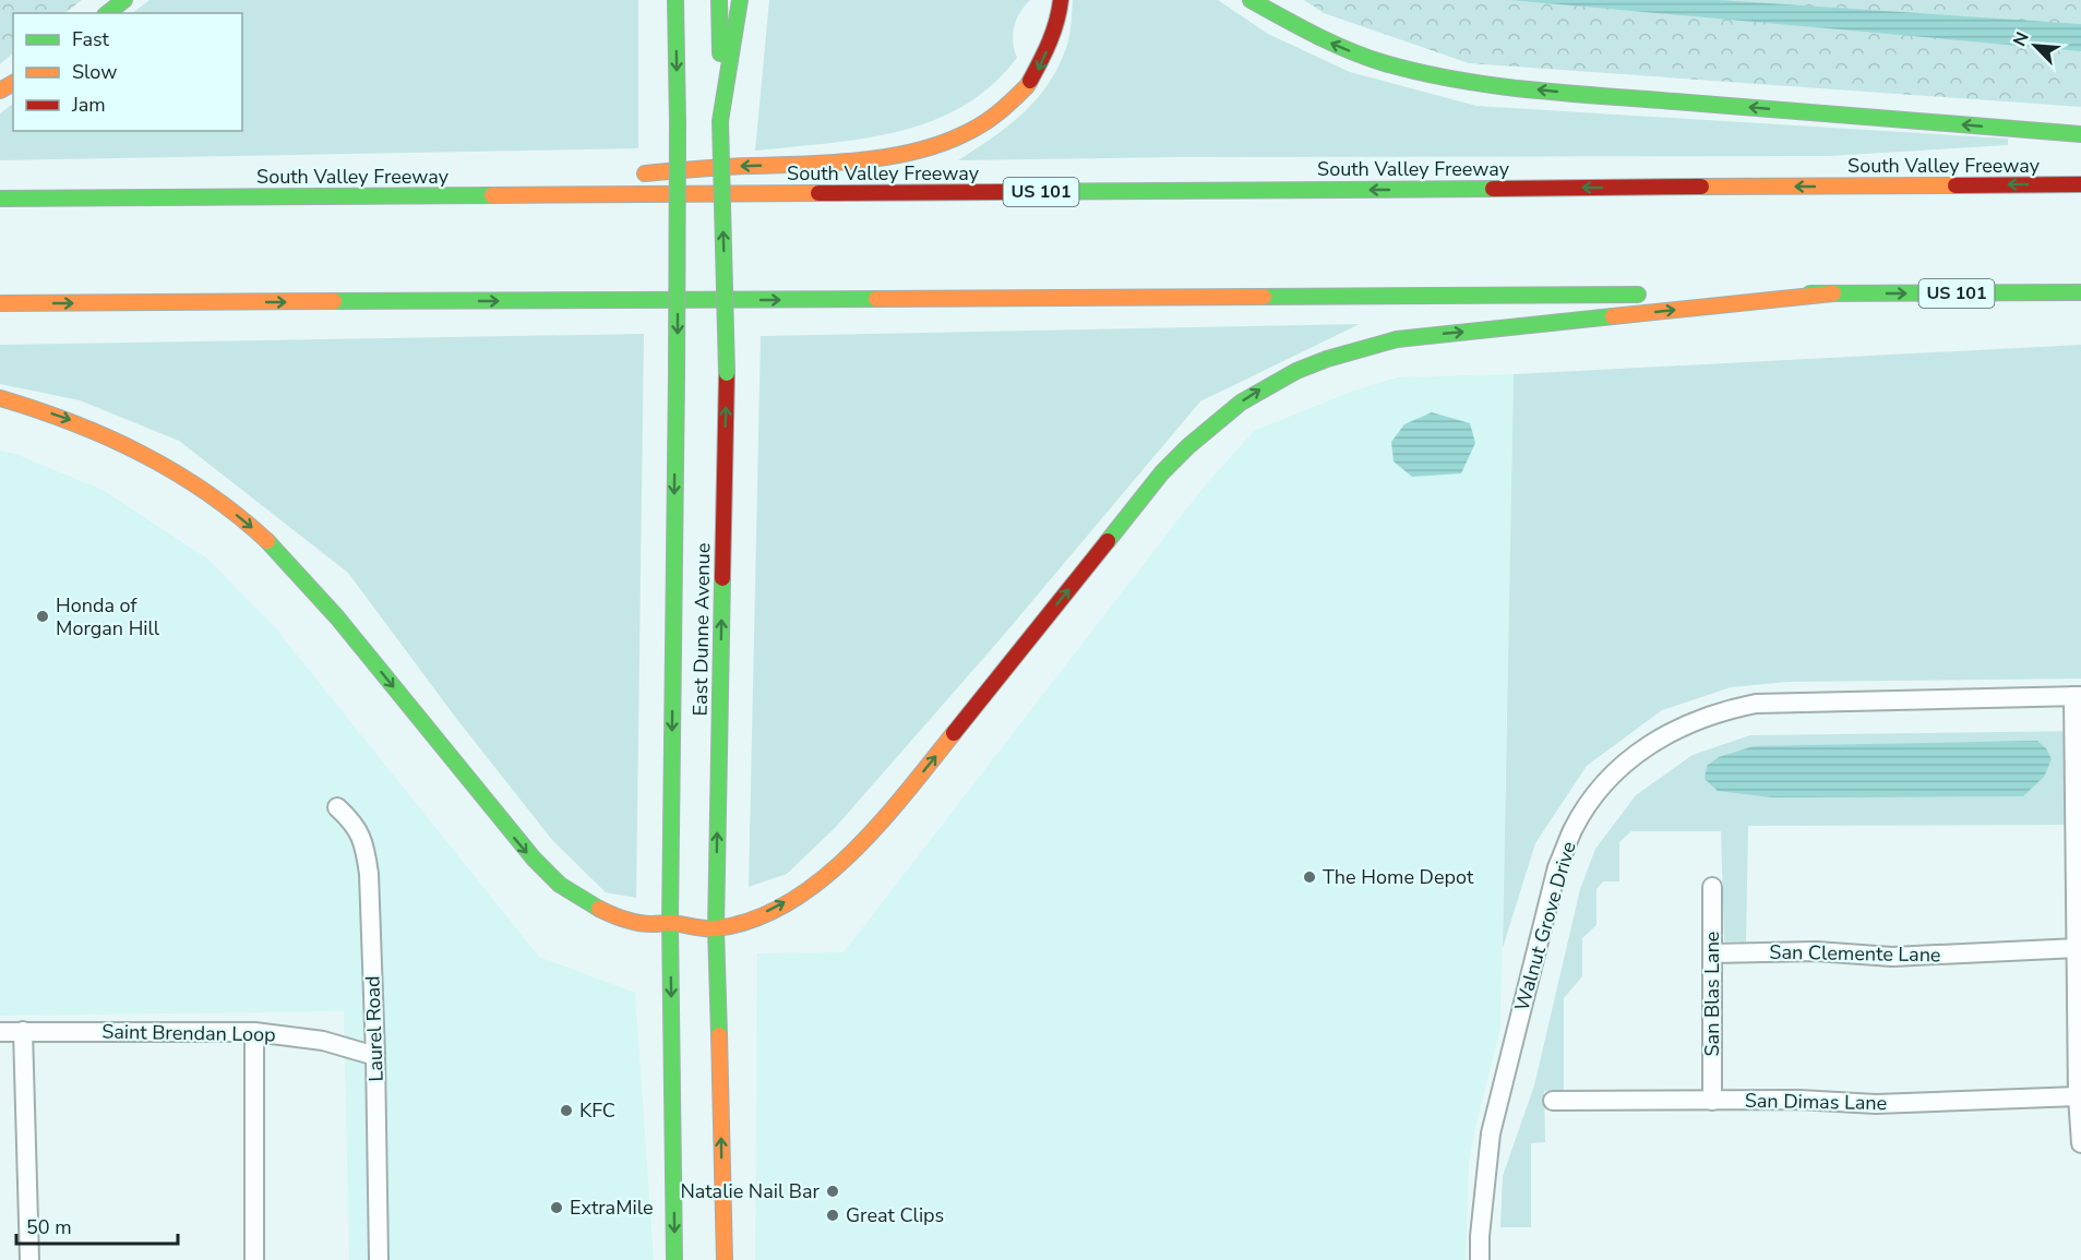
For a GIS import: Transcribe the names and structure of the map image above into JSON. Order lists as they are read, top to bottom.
{
  "streets": {
    "main road": ["South Valley Freeway", "US 101", "East Dunne Avenue"],
    "street": [
      "Walnut Grove Drive",
      "San Clemente Lane",
      "San Blas Lane",
      "Laurel Road",
      "Saint Brendan Loop",
      "San Dimas Lane"
    ]
  },
  "crossings": [
    ["San Clemente Lane", "San Blas Lane"],
    ["San Blas Lane", "San Dimas Lane"],
    ["Laurel Road", "Saint Brendan Loop"]
  ],
  "places": [
    "Honda of Morgan Hill",
    "The Home Depot",
    "KFC",
    "Natalie Nail Bar",
    "ExtraMile",
    "Great Clips"
  ],
  "legend": ["Fast", "Slow", "Jam"],
  "scale_bar": "50 m",
  "north": "top left"
}
